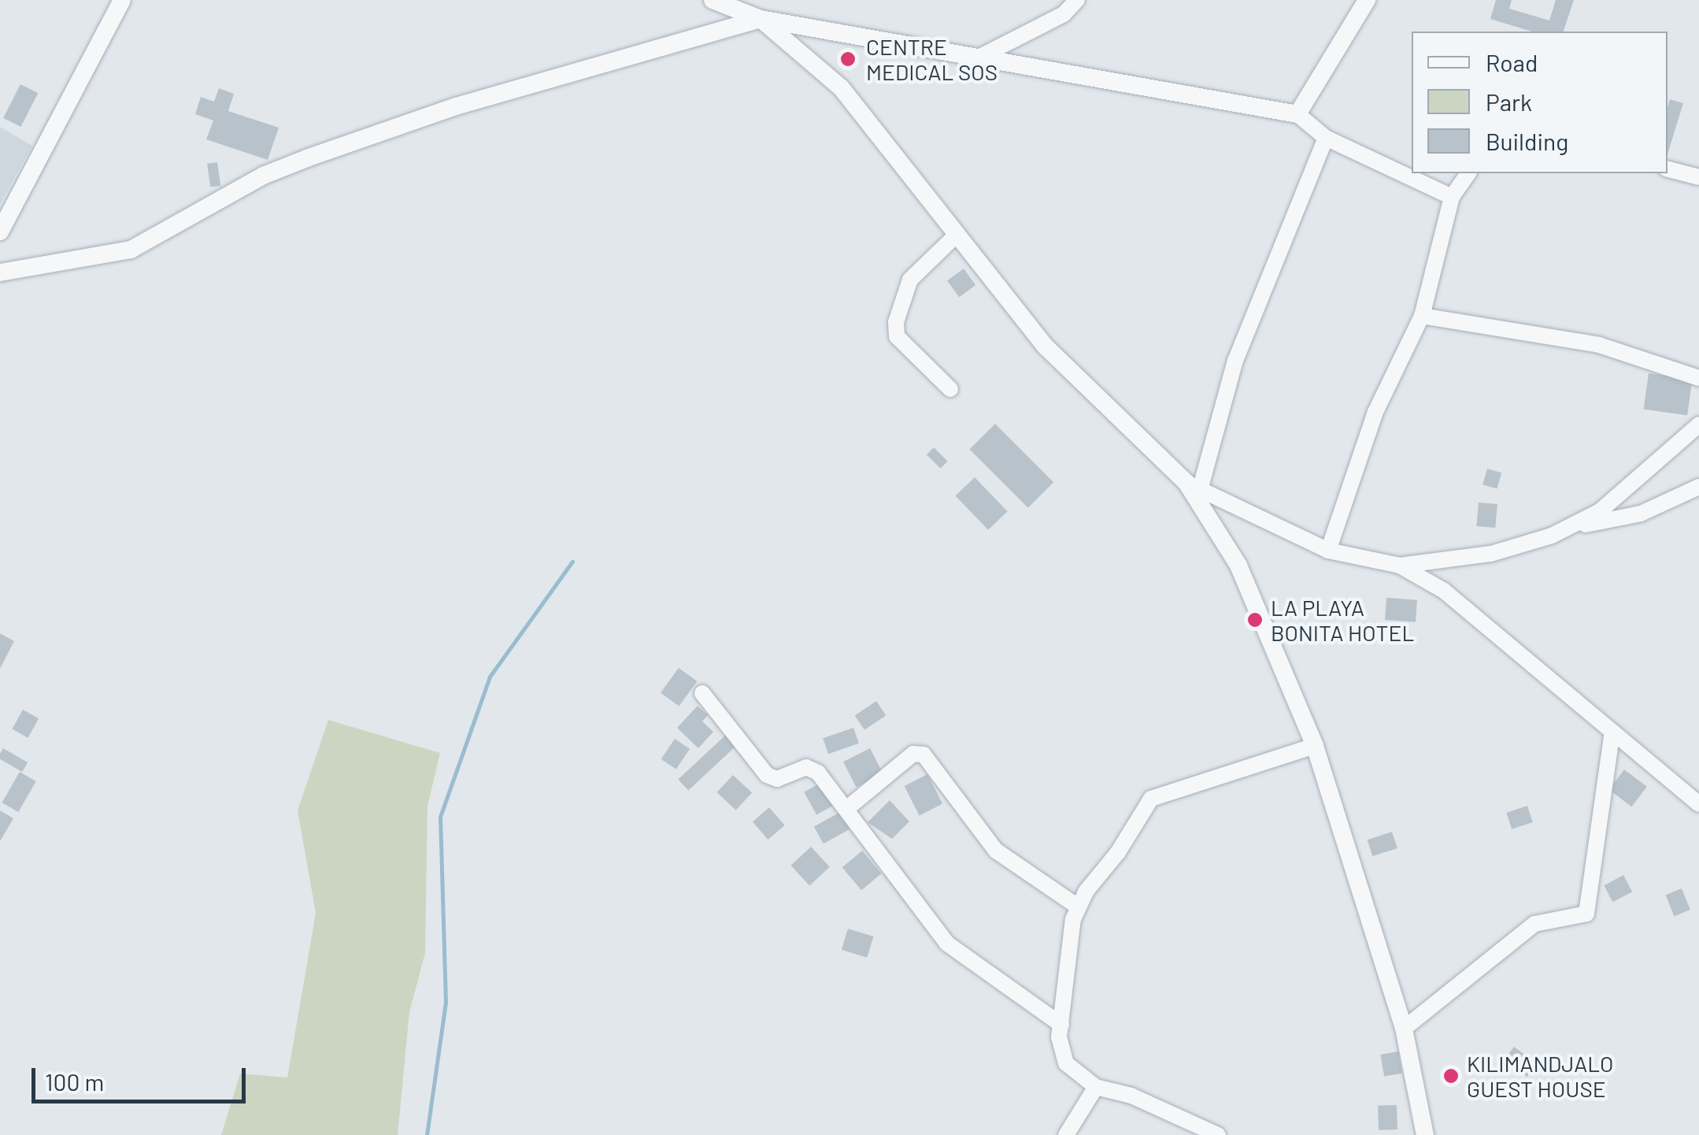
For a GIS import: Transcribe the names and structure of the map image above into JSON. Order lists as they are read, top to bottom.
{
  "places": ["CENTRE MEDICAL SOS", "LA PLAYA BONITA HOTEL", "KILIMANDJALO GUEST HOUSE"],
  "legend": ["Road", "Park", "Building"],
  "scale_bar": "100 m"
}
